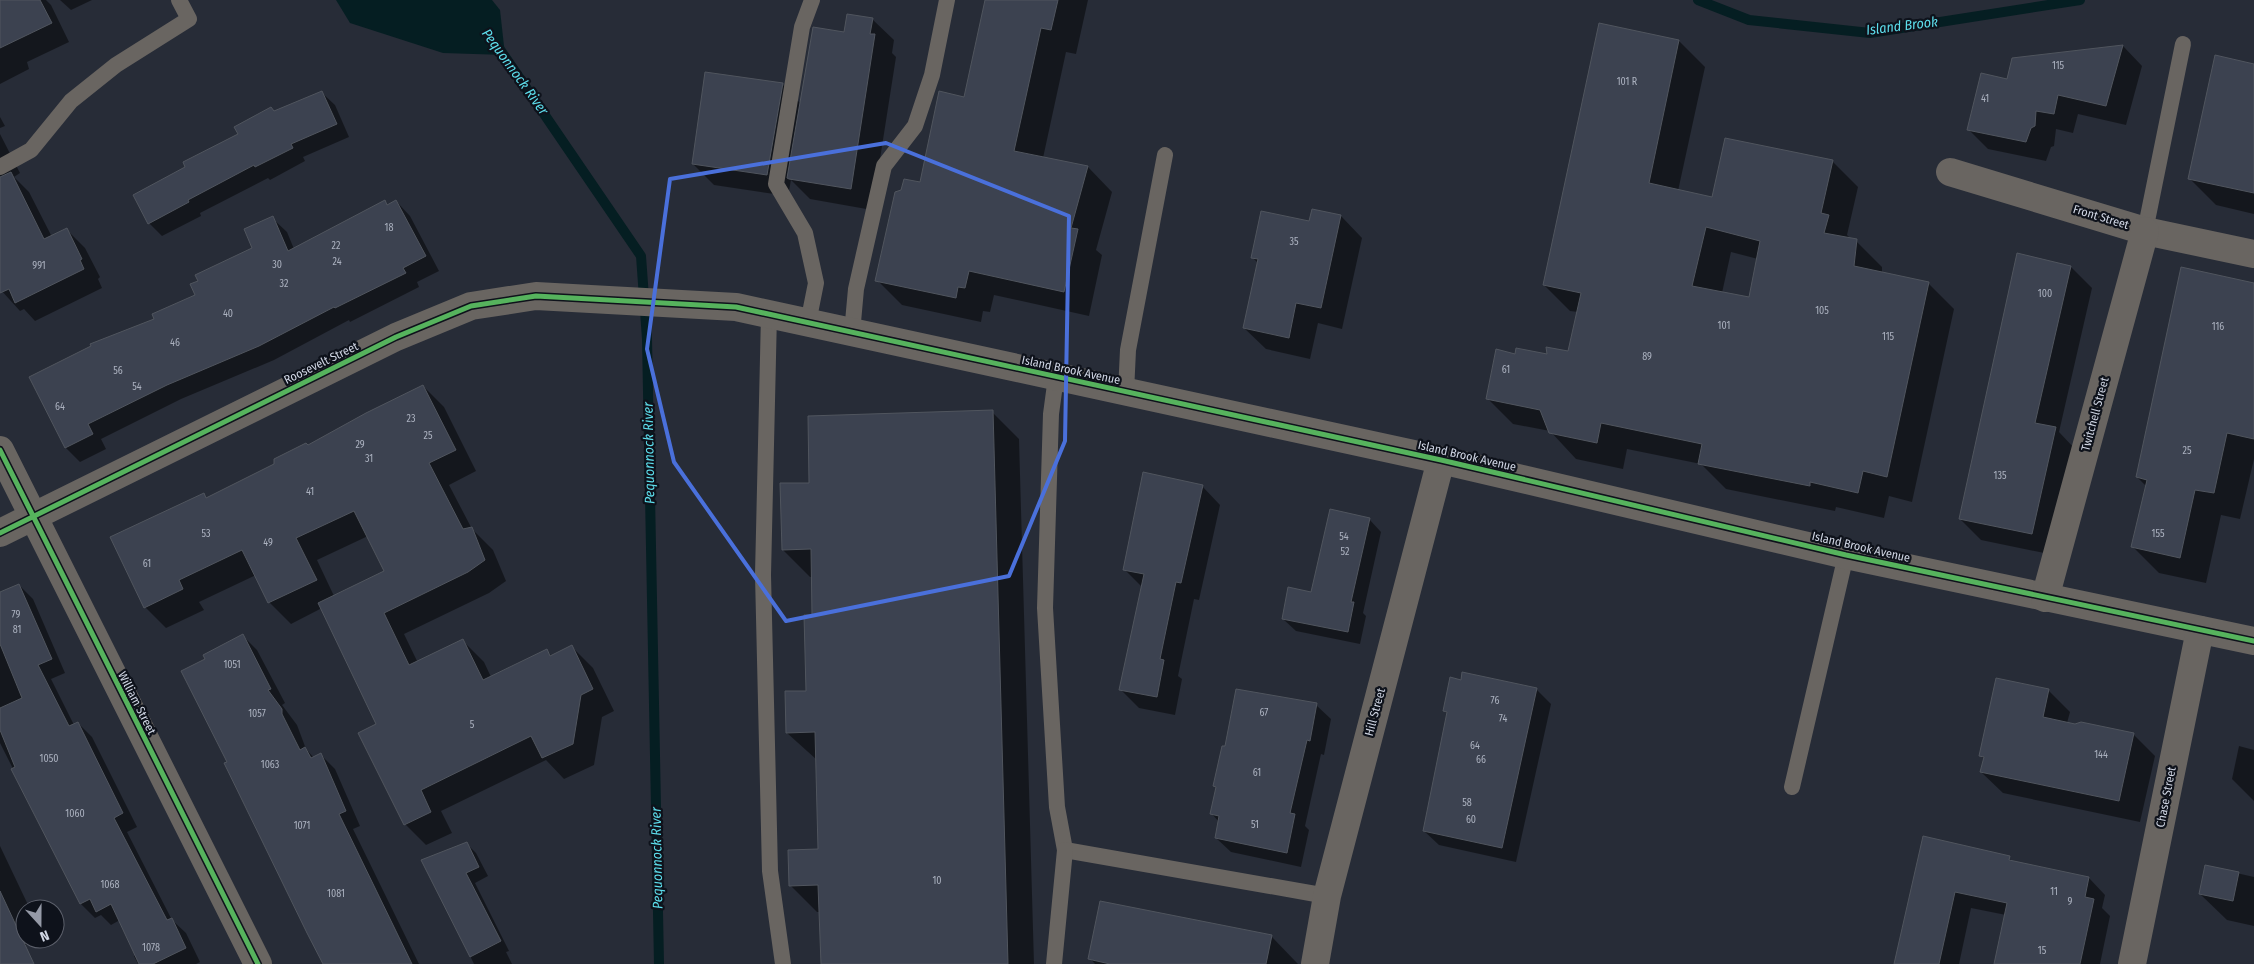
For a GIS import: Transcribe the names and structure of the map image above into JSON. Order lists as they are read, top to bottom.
{
  "streets": {
    "street": [
      "Front Street",
      "Roosevelt Street",
      "Island Brook Avenue",
      "Twitchell Street",
      "William Street",
      "Hill Street",
      "Chase Street"
    ]
  },
  "crossings": [
    ["Front Street", "Twitchell Street"],
    ["Roosevelt Street", "Island Brook Avenue"],
    ["Roosevelt Street", "William Street"],
    ["Island Brook Avenue", "Twitchell Street"],
    ["Island Brook Avenue", "Hill Street"],
    ["Island Brook Avenue", "Chase Street"]
  ],
  "water": ["Island Brook", "Pequonnock River"],
  "house_numbers": [
    "115",
    "101 R",
    "41",
    "18",
    "35",
    "22",
    "24",
    "30",
    "991",
    "32",
    "100",
    "105",
    "40",
    "101",
    "116",
    "115",
    "46",
    "89",
    "61",
    "56",
    "54",
    "64",
    "23",
    "25",
    "29",
    "25",
    "31",
    "135",
    "41",
    "53",
    "155",
    "54",
    "49",
    "52",
    "61",
    "79",
    "81",
    "1051",
    "76",
    "67",
    "1057",
    "74",
    "5",
    "64",
    "144",
    "1050",
    "66",
    "1063",
    "61",
    "58",
    "1060",
    "60",
    "51",
    "1071",
    "10",
    "1068",
    "11",
    "1081",
    "9",
    "1078",
    "15"
  ],
  "north": "bottom"
}
